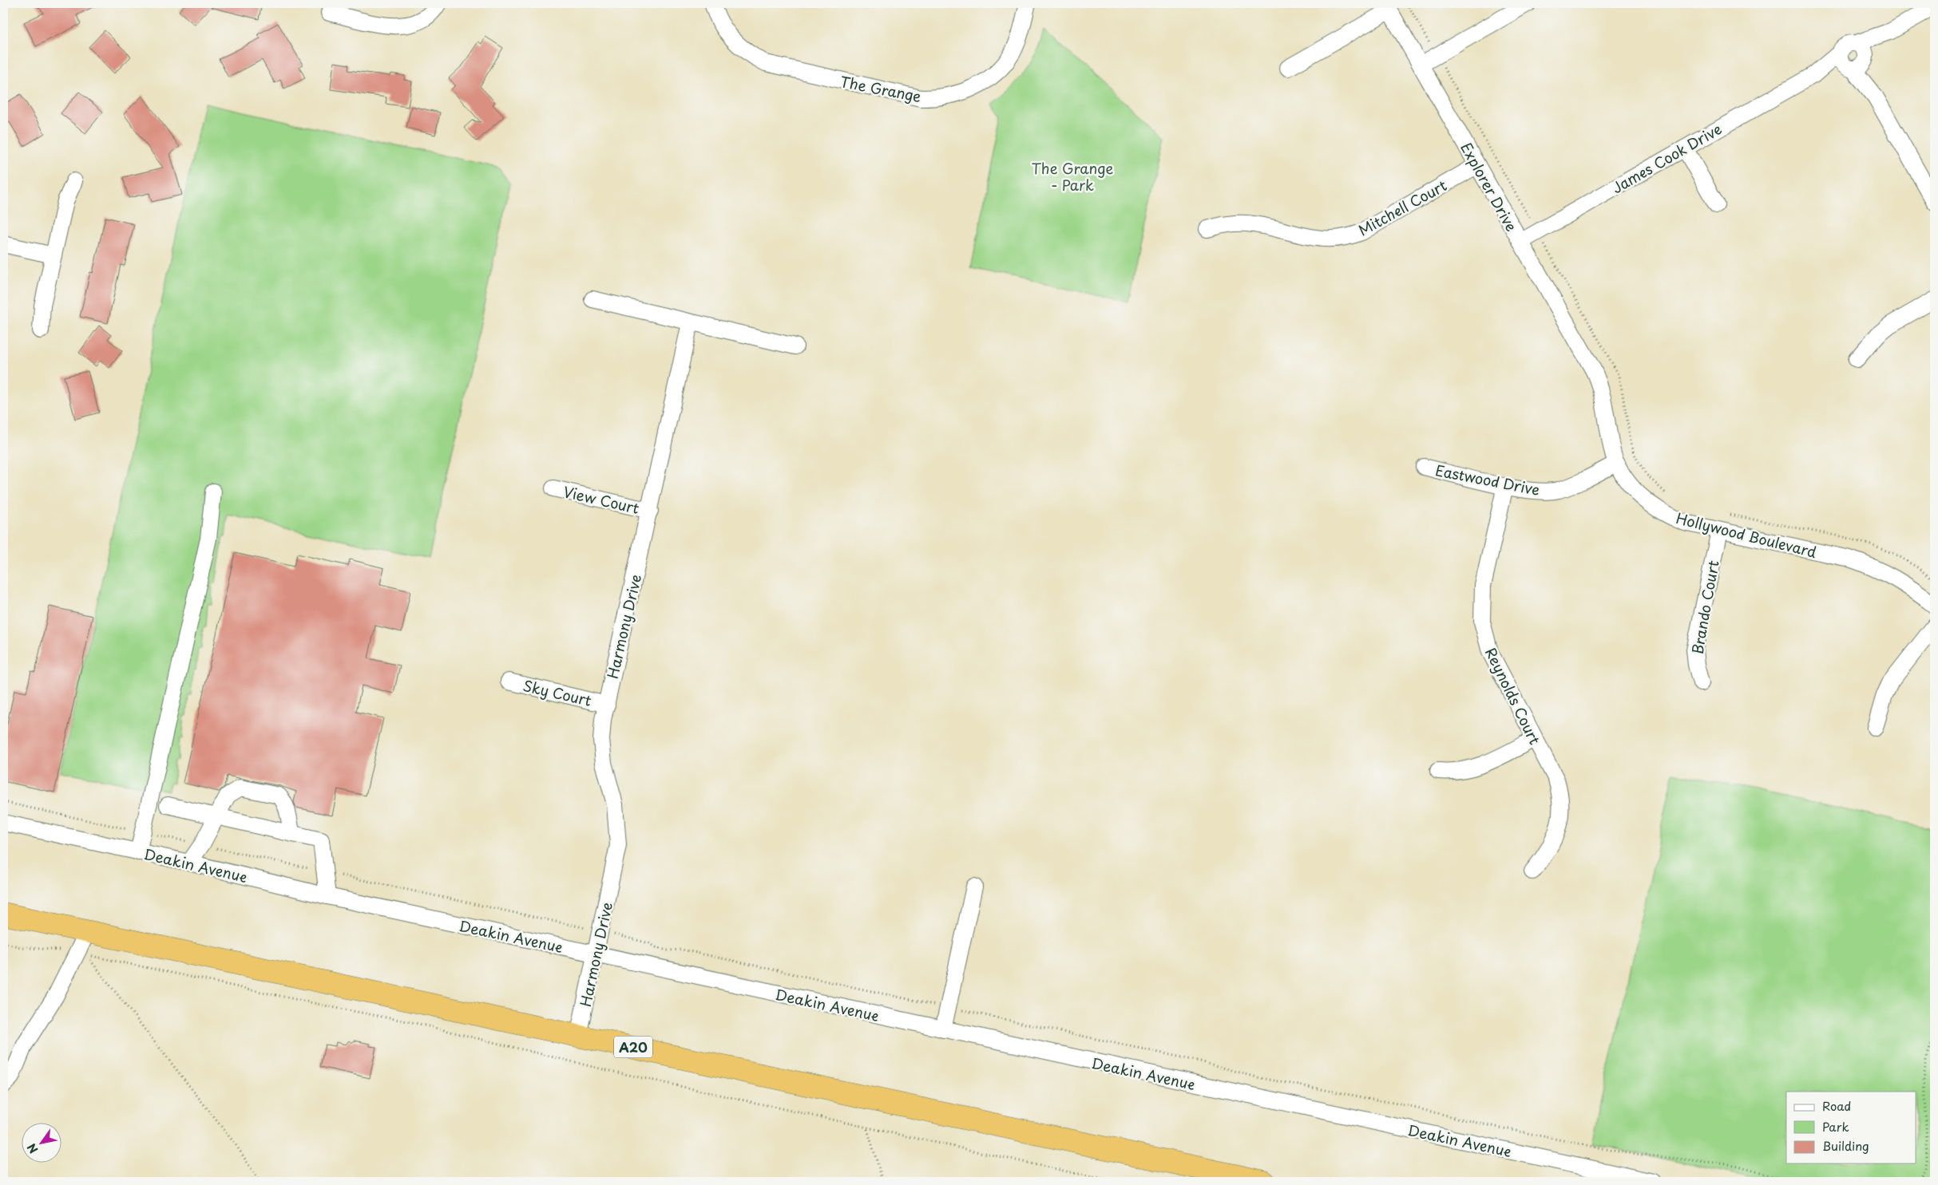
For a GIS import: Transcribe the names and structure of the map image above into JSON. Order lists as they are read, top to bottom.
{
  "streets": {
    "highway": ["A20"],
    "street": [
      "The Grange",
      "James Cook Drive",
      "Explorer Drive",
      "Mitchell Court",
      "Eastwood Drive",
      "View Court",
      "Hollywood Boulevard",
      "Brando Court",
      "Harmony Drive",
      "Sky Court",
      "Reynolds Court",
      "Deakin Avenue"
    ]
  },
  "crossings": [
    ["James Cook Drive", "Explorer Drive"],
    ["Explorer Drive", "Mitchell Court"],
    ["Explorer Drive", "Hollywood Boulevard"],
    ["Eastwood Drive", "Hollywood Boulevard"],
    ["Eastwood Drive", "Reynolds Court"],
    ["View Court", "Harmony Drive"],
    ["Hollywood Boulevard", "Brando Court"],
    ["Harmony Drive", "Sky Court"],
    ["Harmony Drive", "Deakin Avenue"],
    ["Harmony Drive", "A20"]
  ],
  "parks": ["The Grange - Park"],
  "legend": ["Road", "Park", "Building"],
  "north": "bottom left"
}
